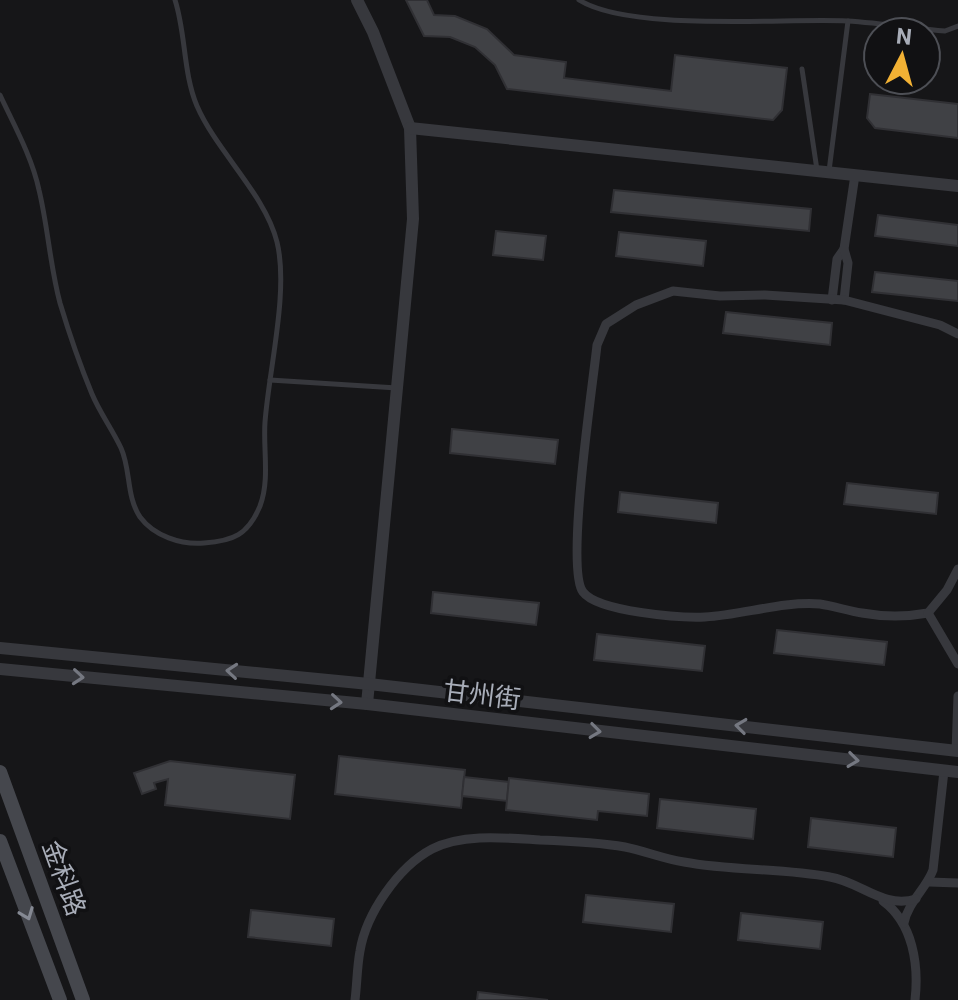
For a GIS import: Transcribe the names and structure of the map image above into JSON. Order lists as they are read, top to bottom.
{
  "streets": {
    "main road": ["金科路"],
    "street": ["甘州街"]
  },
  "north": "top"
}
